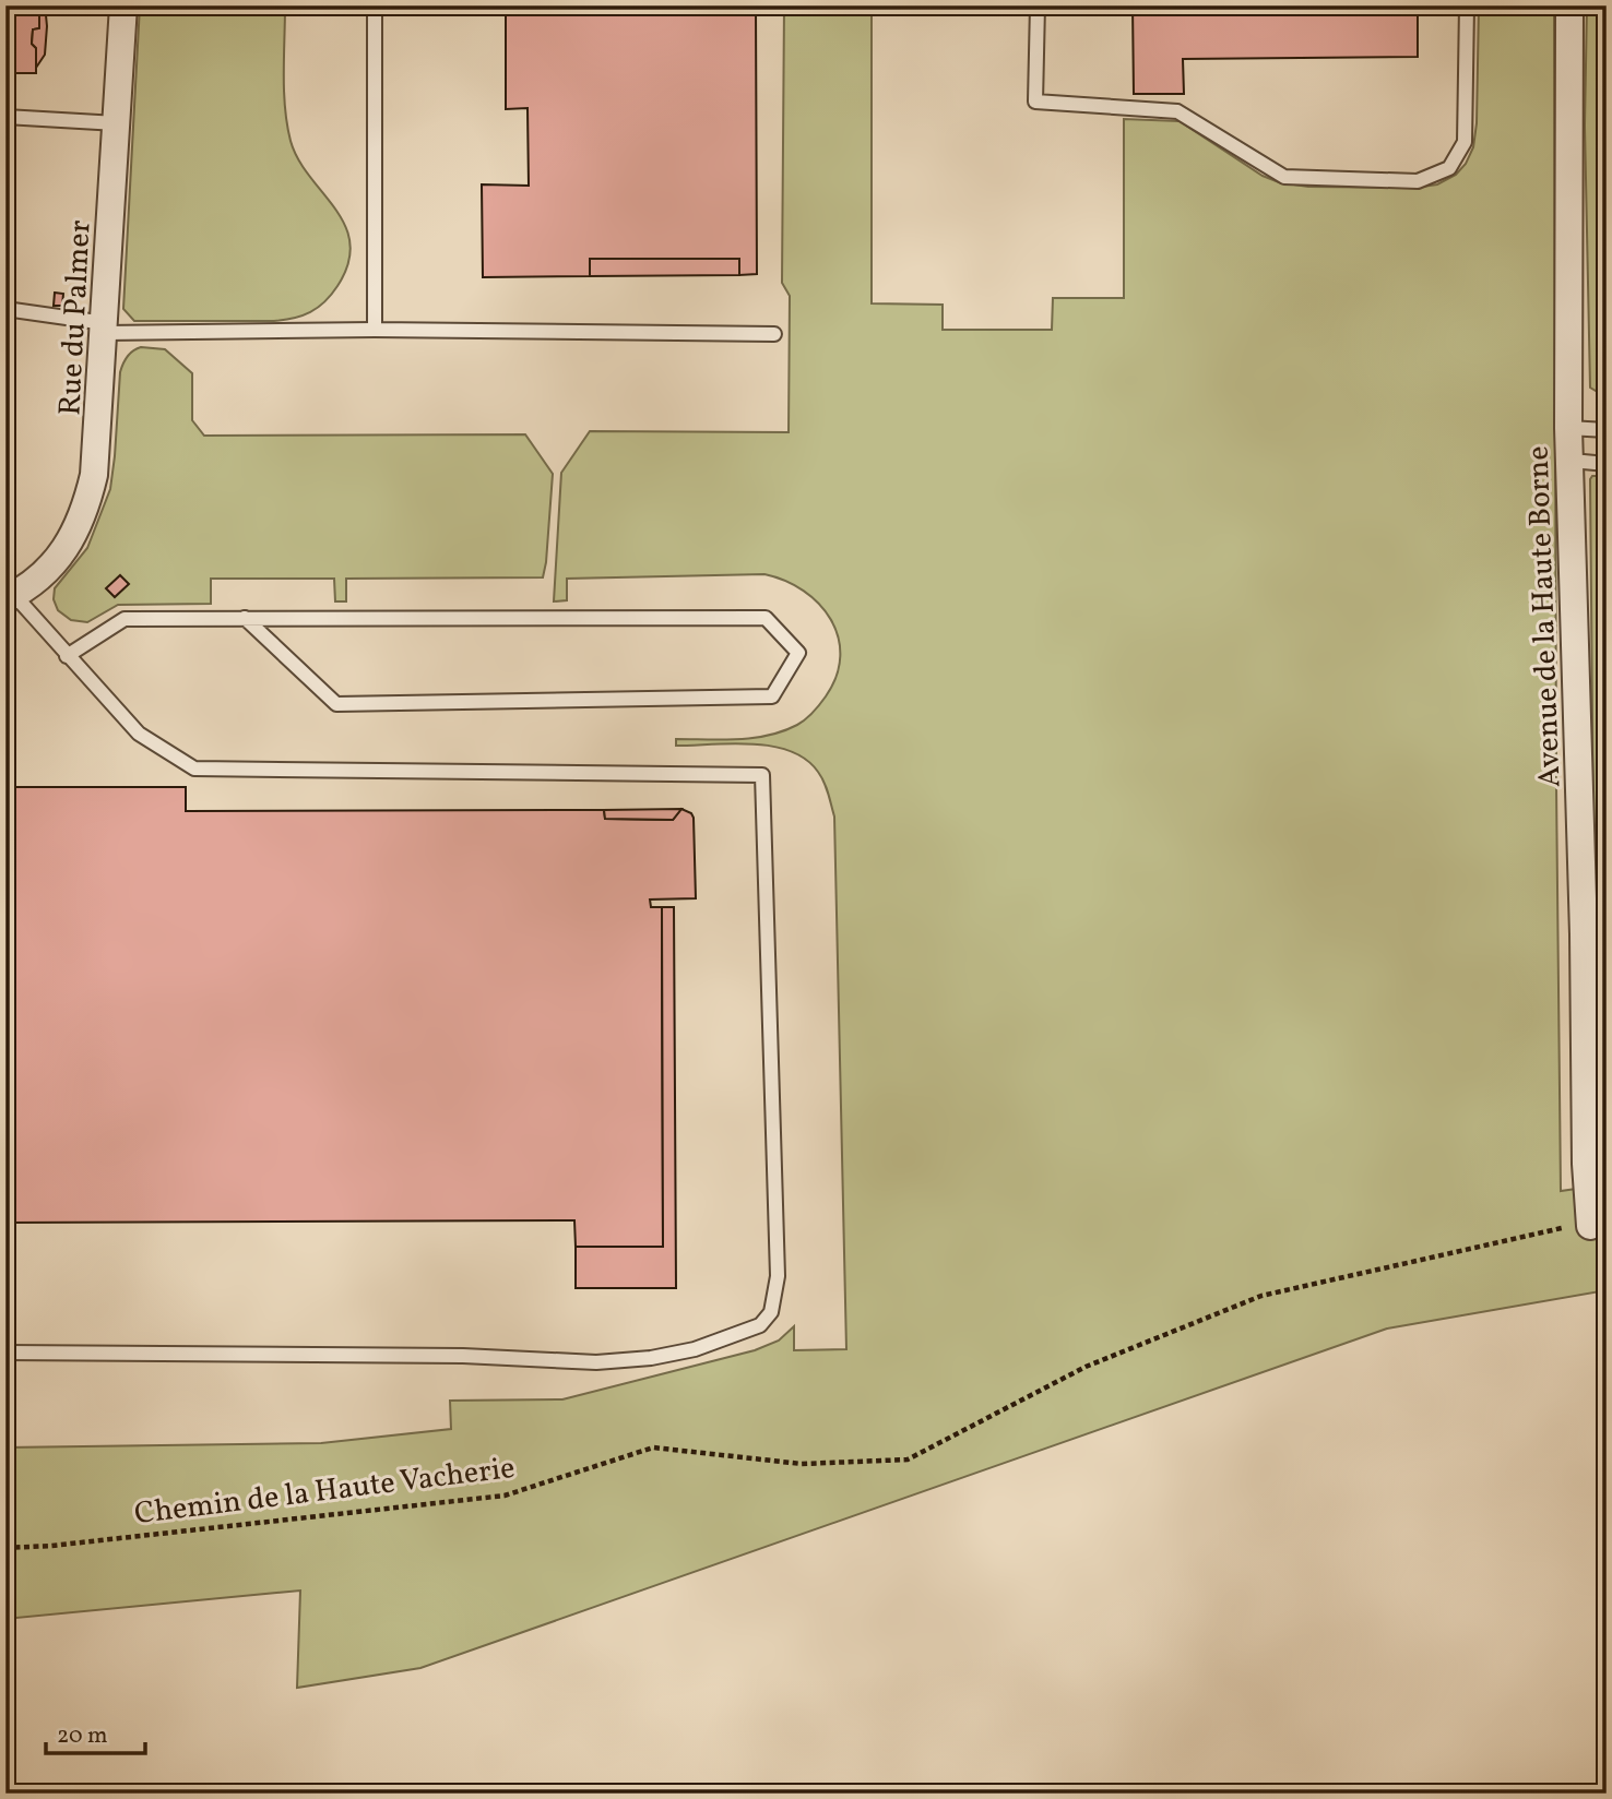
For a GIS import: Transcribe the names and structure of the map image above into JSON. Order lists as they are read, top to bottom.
{
  "streets": {
    "street": ["Rue du Palmer", "Avenue de la Haute Borne"],
    "path": ["Chemin de la Haute Vacherie"]
  },
  "crossings": [
    ["Avenue de la Haute Borne", "Chemin de la Haute Vacherie"]
  ],
  "scale_bar": "20 m"
}
